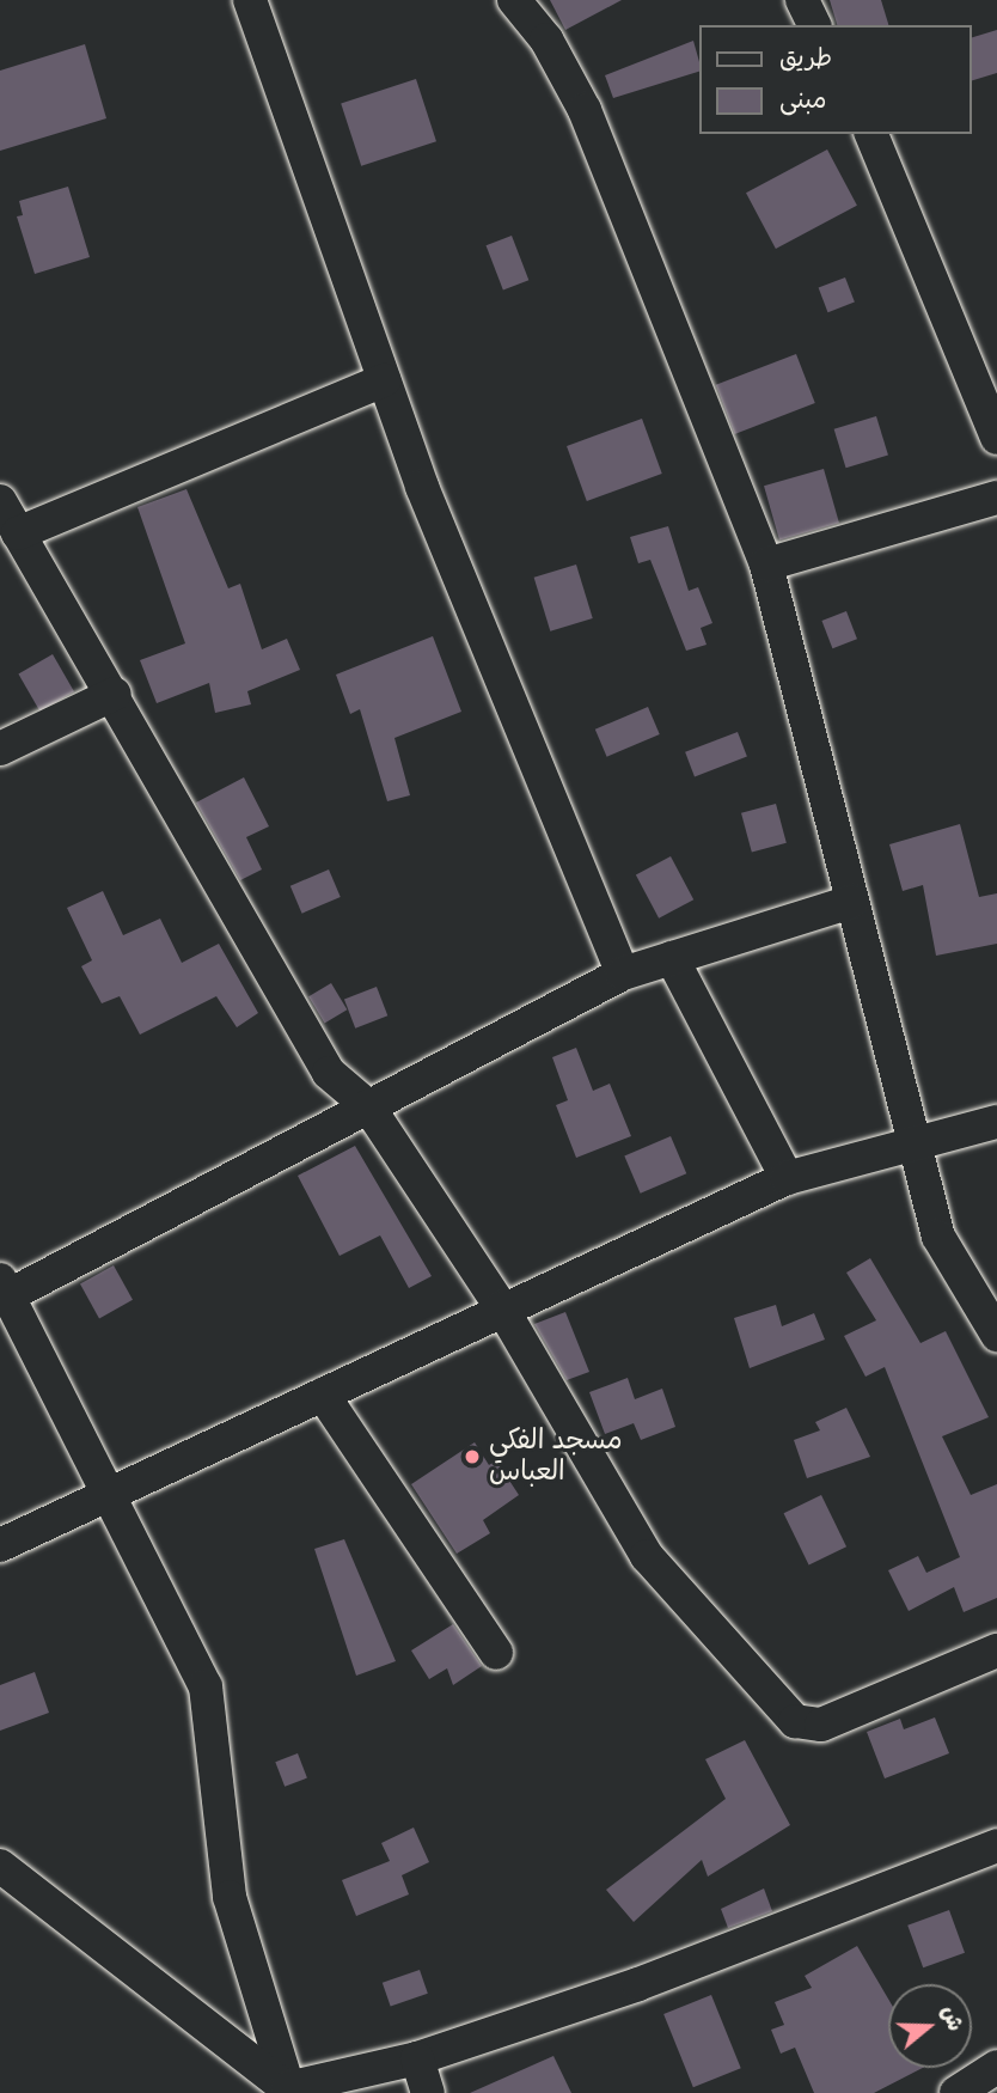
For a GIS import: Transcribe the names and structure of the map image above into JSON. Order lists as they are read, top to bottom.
{
  "places": ["مسجد الفكي العباس"],
  "legend": ["طريق", "مبنى"],
  "north": "right"
}
